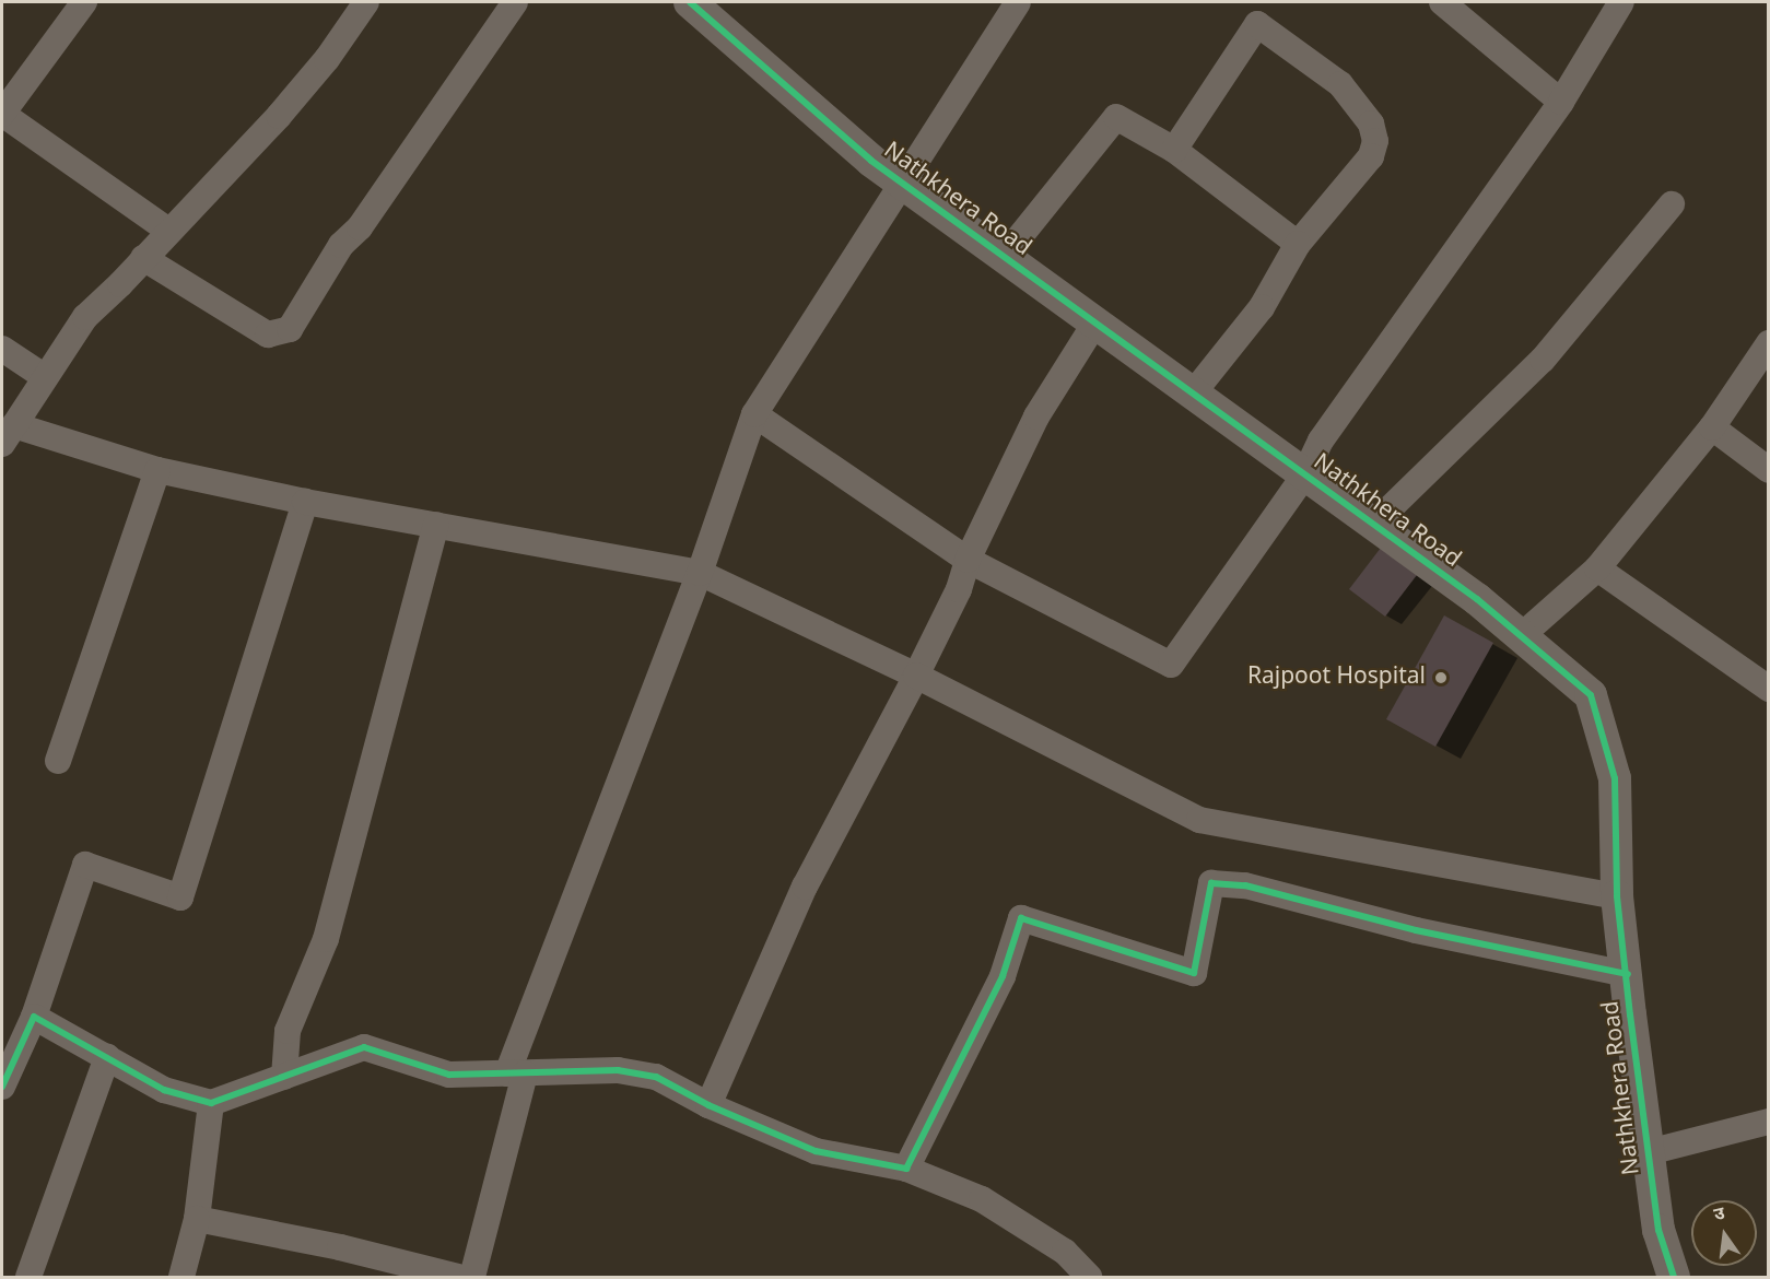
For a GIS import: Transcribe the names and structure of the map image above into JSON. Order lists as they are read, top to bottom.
{
  "streets": {
    "street": ["Nathkhera Road"]
  },
  "places": ["Rajpoot Hospital"],
  "north": "top"
}
